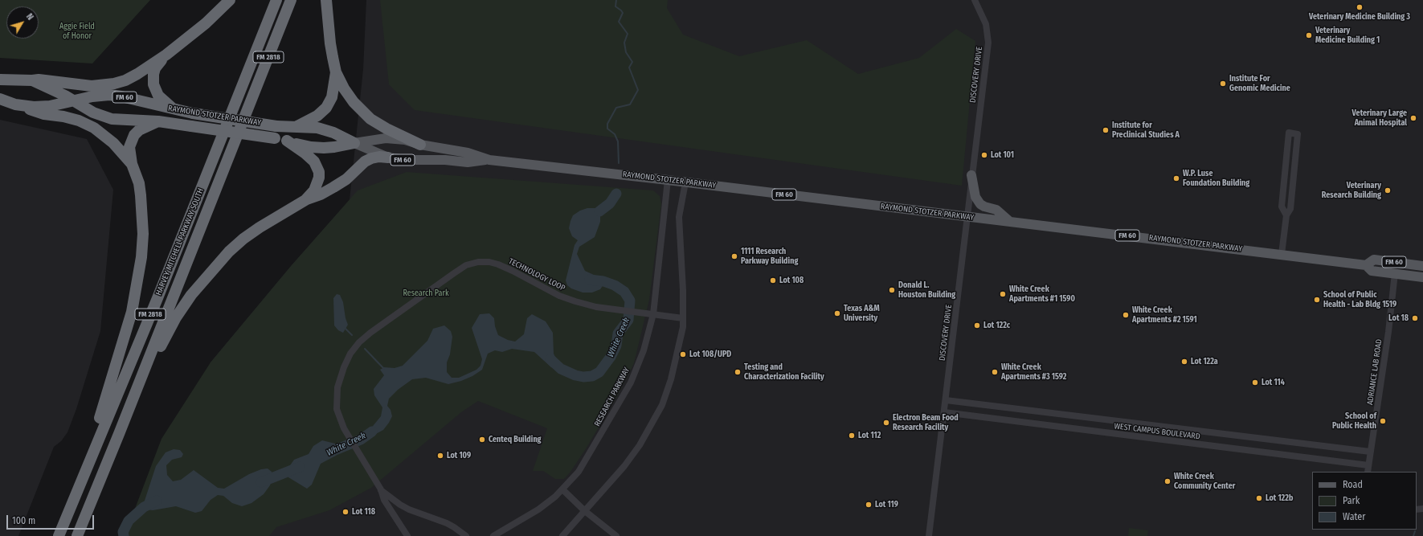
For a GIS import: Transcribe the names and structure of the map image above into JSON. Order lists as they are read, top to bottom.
{
  "streets": {
    "highway": [
      "FM 2818",
      "FM 60",
      "RAYMOND STOTZER PARKWAY",
      "HARVEY MITCHELL PARKWAY SOUTH"
    ],
    "street": [
      "DISCOVERY DRIVE",
      "TECHNOLOGY LOOP",
      "ADRIANCE LAB ROAD",
      "RESEARCH PARKWAY",
      "WEST CAMPUS BOULEVARD"
    ]
  },
  "crossings": [
    ["DISCOVERY DRIVE", "RAYMOND STOTZER PARKWAY"],
    ["DISCOVERY DRIVE", "WEST CAMPUS BOULEVARD"],
    ["RAYMOND STOTZER PARKWAY", "ADRIANCE LAB ROAD"],
    ["RAYMOND STOTZER PARKWAY", "RESEARCH PARKWAY"],
    ["TECHNOLOGY LOOP", "RESEARCH PARKWAY"],
    ["ADRIANCE LAB ROAD", "WEST CAMPUS BOULEVARD"]
  ],
  "water": ["White Creek"],
  "parks": ["Aggie Field of Honor", "Research Park"],
  "places": [
    "Veterinary Medicine Building 3",
    "Veterinary Medicine Building 1",
    "Institute For Genomic Medicine",
    "Veterinary Large Animal Hospital",
    "Institute for Preclinical Studies A",
    "Lot 101",
    "W.P. Luse Foundation Building",
    "Veterinary Research Building",
    "1111 Research Parkway Building",
    "Lot 108",
    "Donald L. Houston Building",
    "White Creek Apartments #1 1590",
    "School of Public Health - Lab Bldg 1519",
    "Texas A&M University",
    "White Creek Apartments #2 1591",
    "Lot 18",
    "Lot 122c",
    "Lot 108/UPD",
    "Lot 122a",
    "Testing and Characterization Facility",
    "White Creek Apartments #3 1592",
    "Lot 114",
    "School of Public Health",
    "Electron Beam Food Research Facility",
    "Lot 112",
    "Centeq Building",
    "Lot 109",
    "White Creek Community Center",
    "Lot 122b",
    "Lot 119",
    "Lot 118"
  ],
  "legend": ["Road", "Park", "Water"],
  "scale_bar": "100 m",
  "north": "top right"
}
